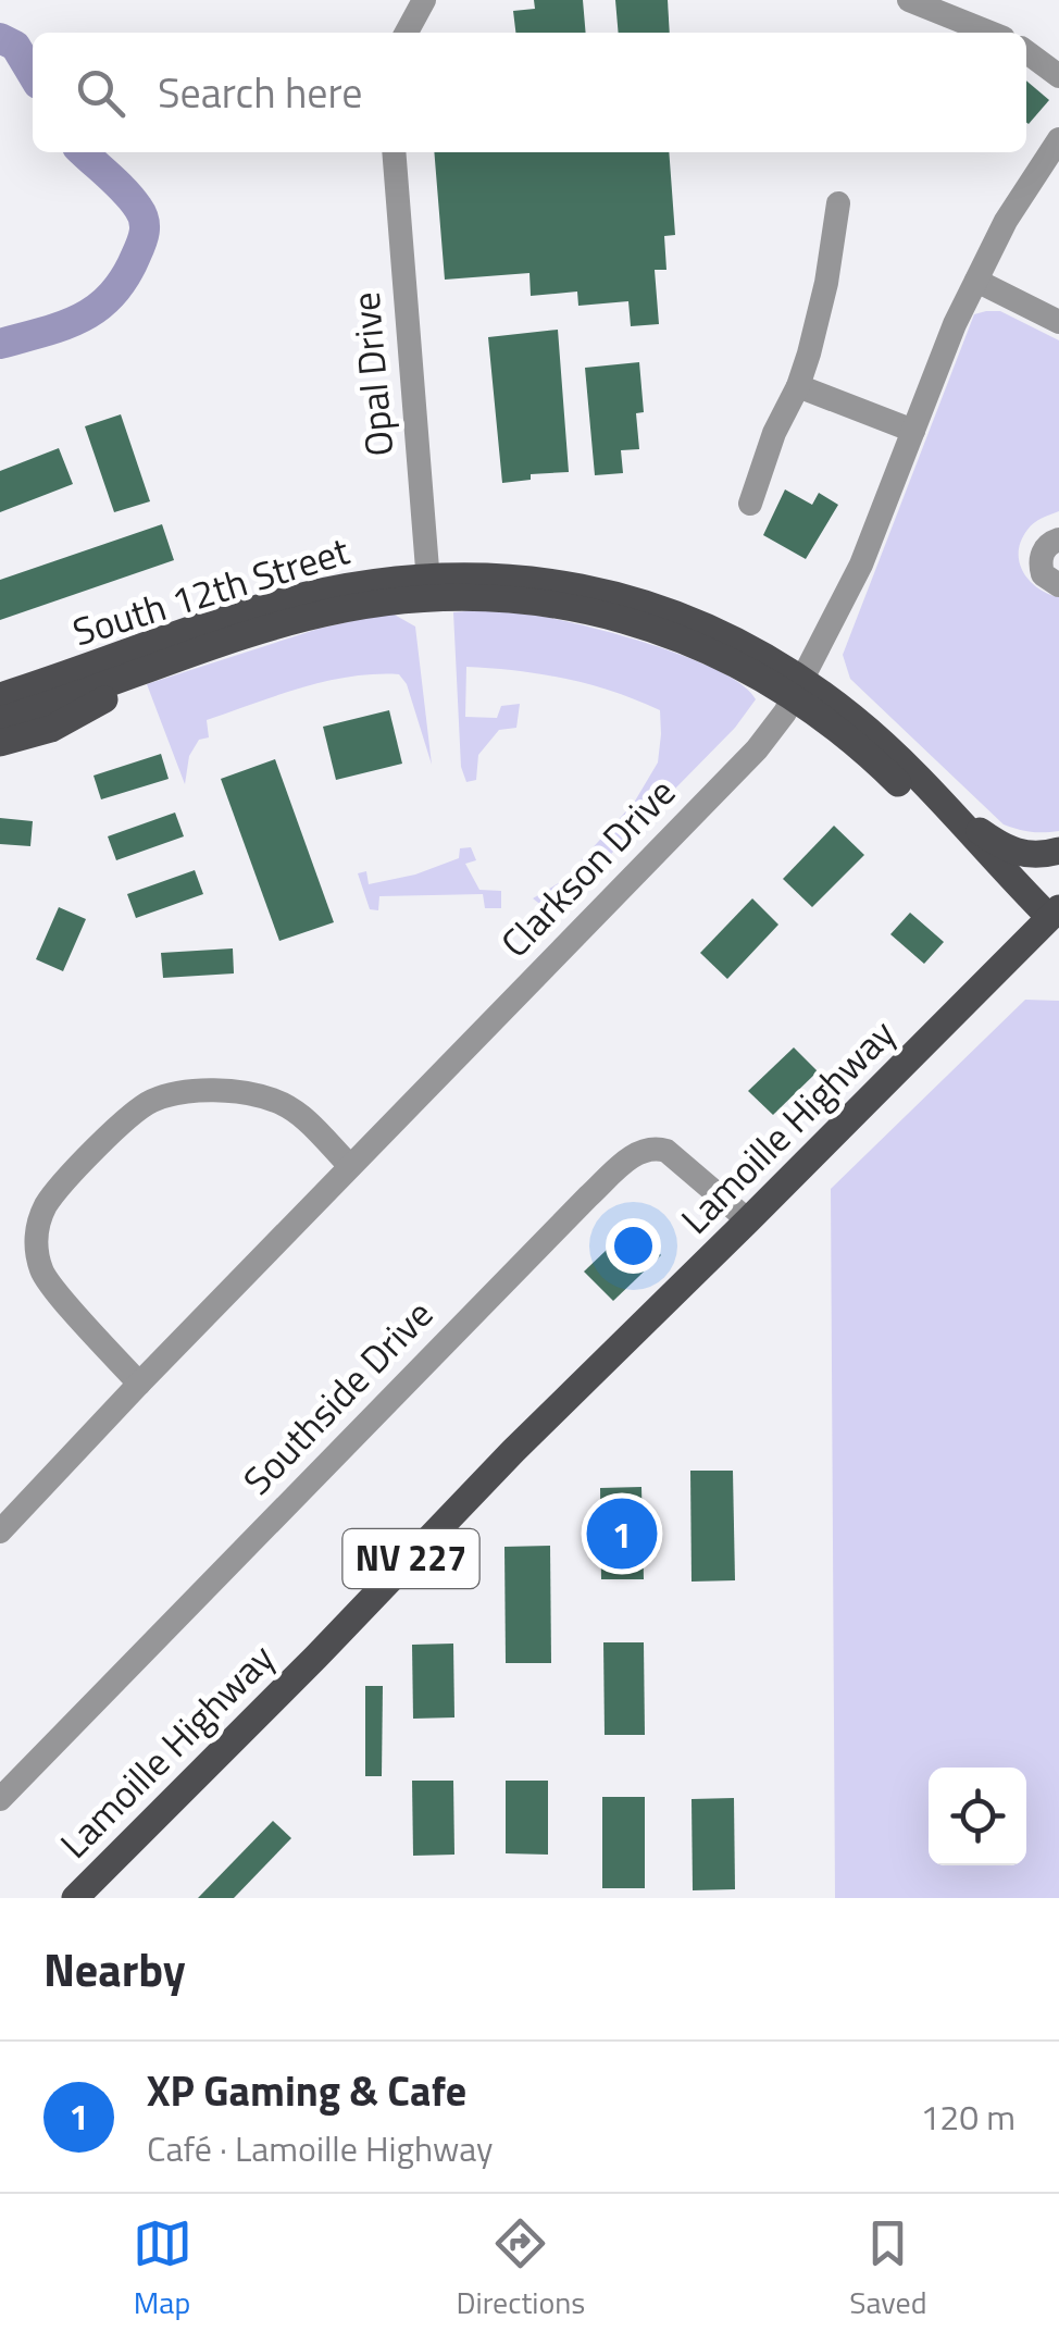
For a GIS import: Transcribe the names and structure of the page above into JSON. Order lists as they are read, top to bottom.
{
  "streets": {
    "main road": ["South 12th Street", "Lamoille Highway", "NV 227"],
    "street": ["Opal Drive", "Clarkson Drive", "Southside Drive"]
  },
  "crossings": [
    ["Opal Drive", "South 12th Street"],
    ["South 12th Street", "Clarkson Drive"],
    ["South 12th Street", "Lamoille Highway"],
    ["Lamoille Highway", "Southside Drive"]
  ],
  "page": {
    "search": "Search here",
    "pins": "1",
    "heading": "Nearby",
    "list": [
      {
        "mark": "1",
        "name": "XP Gaming & Cafe",
        "note": "Café · Lamoille Highway",
        "value": "120 m"
      }
    ],
    "nav": ["Map", "Directions", "Saved"]
  }
}
